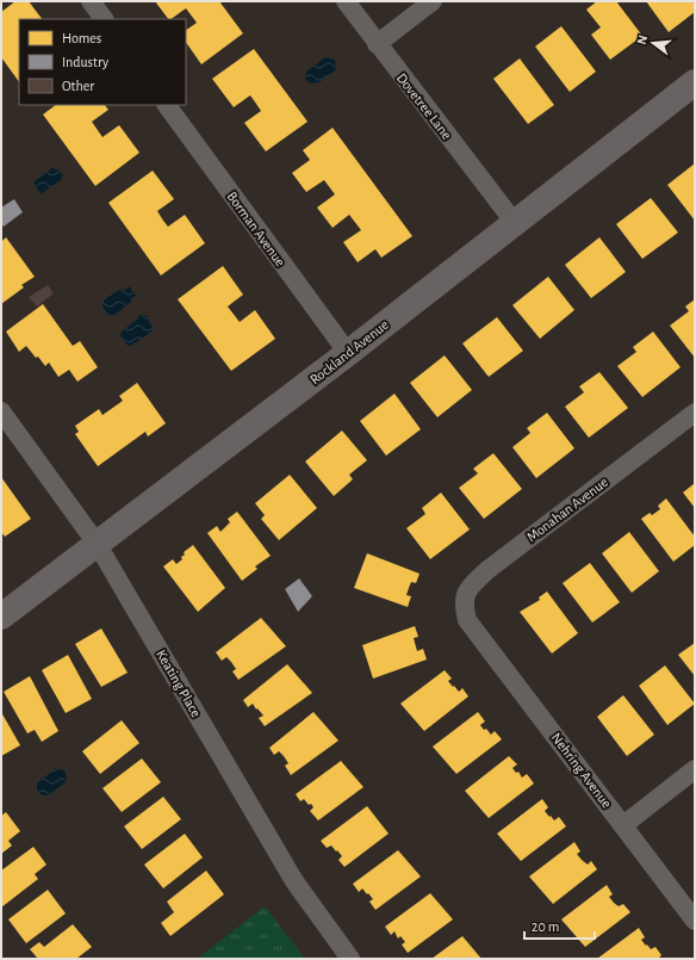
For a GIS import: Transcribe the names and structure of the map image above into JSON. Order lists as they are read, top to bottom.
{
  "streets": {
    "street": [
      "Dovetree Lane",
      "Borman Avenue",
      "Rockland Avenue",
      "Monahan Avenue",
      "Keating Place",
      "Nehring Avenue"
    ]
  },
  "crossings": [
    ["Dovetree Lane", "Rockland Avenue"],
    ["Borman Avenue", "Rockland Avenue"],
    ["Rockland Avenue", "Keating Place"],
    ["Monahan Avenue", "Nehring Avenue"]
  ],
  "legend": ["Homes", "Industry", "Other"],
  "scale_bar": "20 m",
  "north": "left"
}
